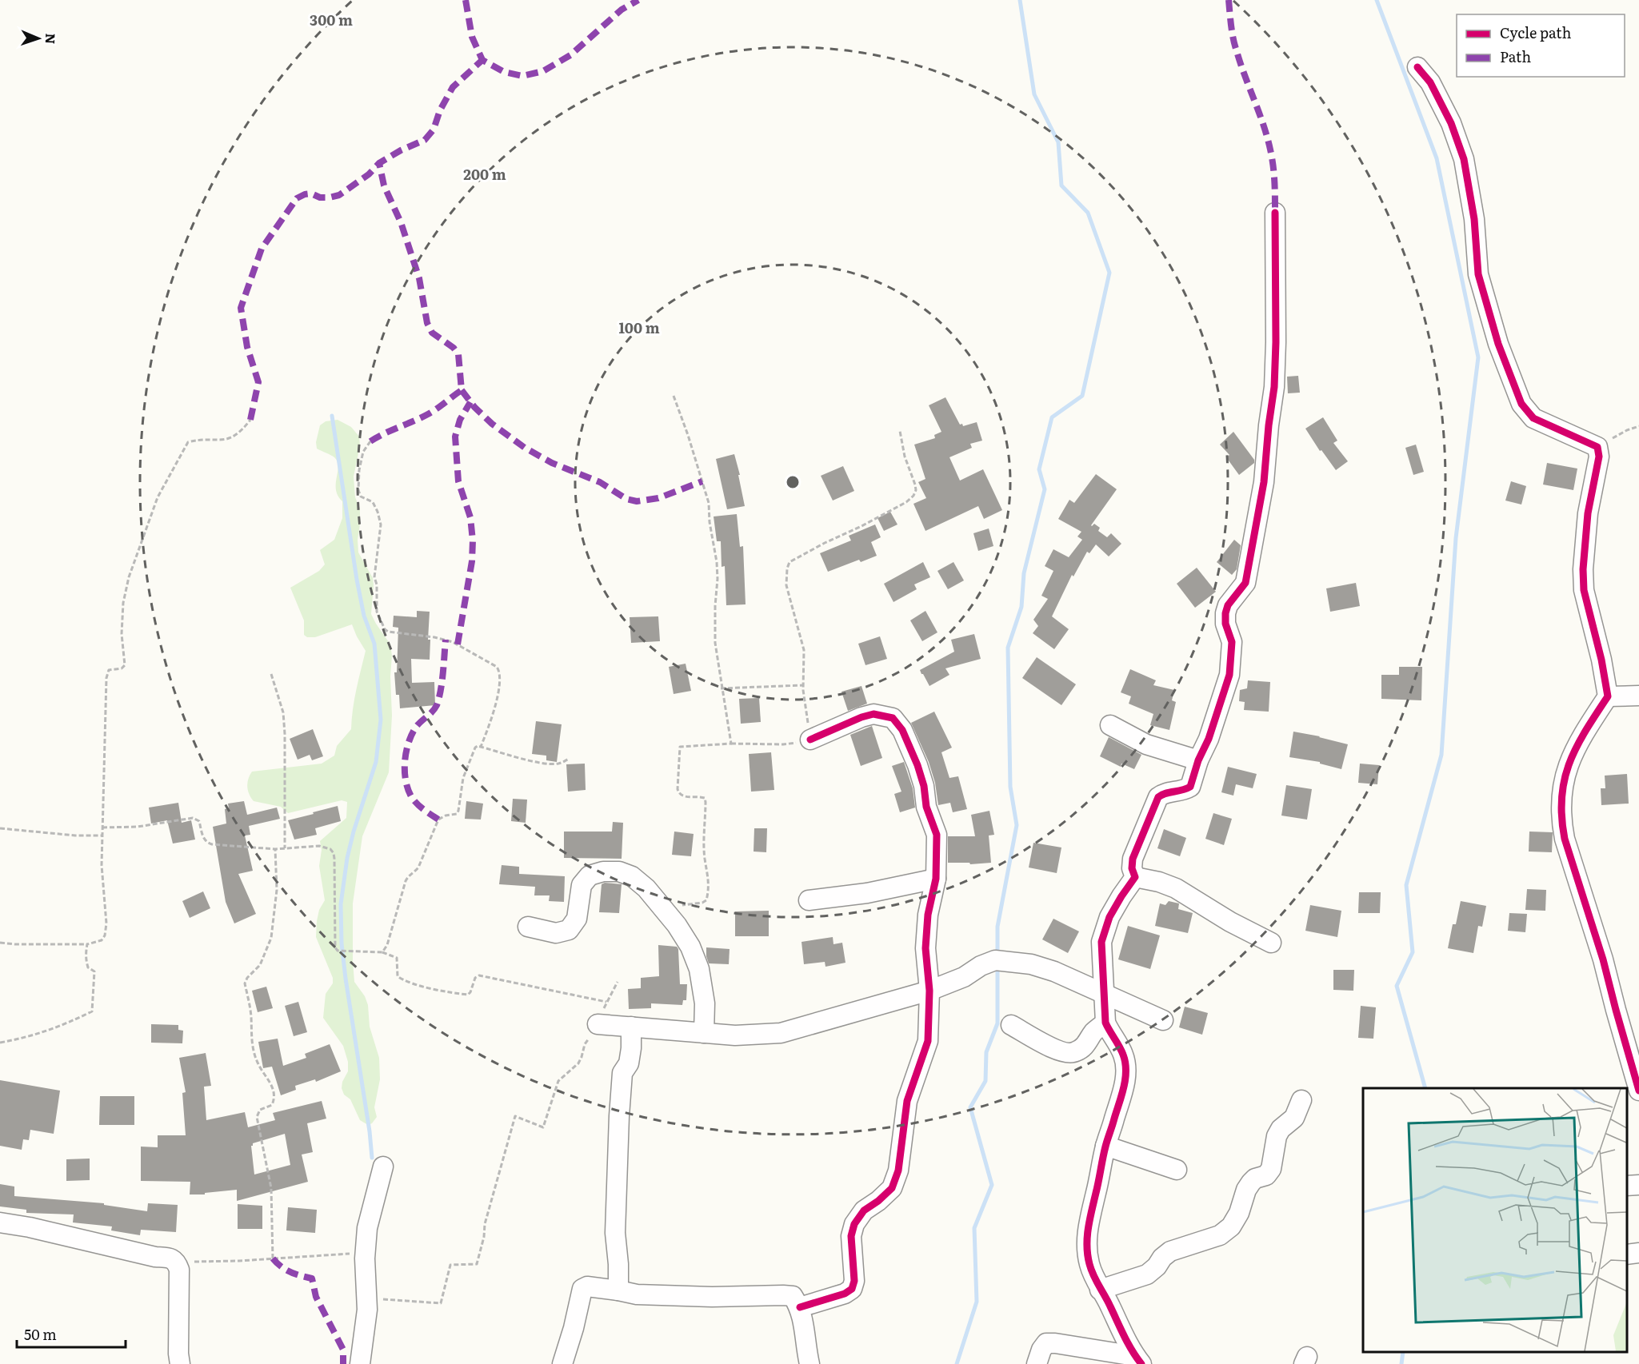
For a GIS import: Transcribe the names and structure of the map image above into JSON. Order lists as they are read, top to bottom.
{
  "legend": ["Cycle path", "Path"],
  "scale_bar": "50 m",
  "north": "right",
  "rings": ["300 m", "200 m", "100 m"]
}
